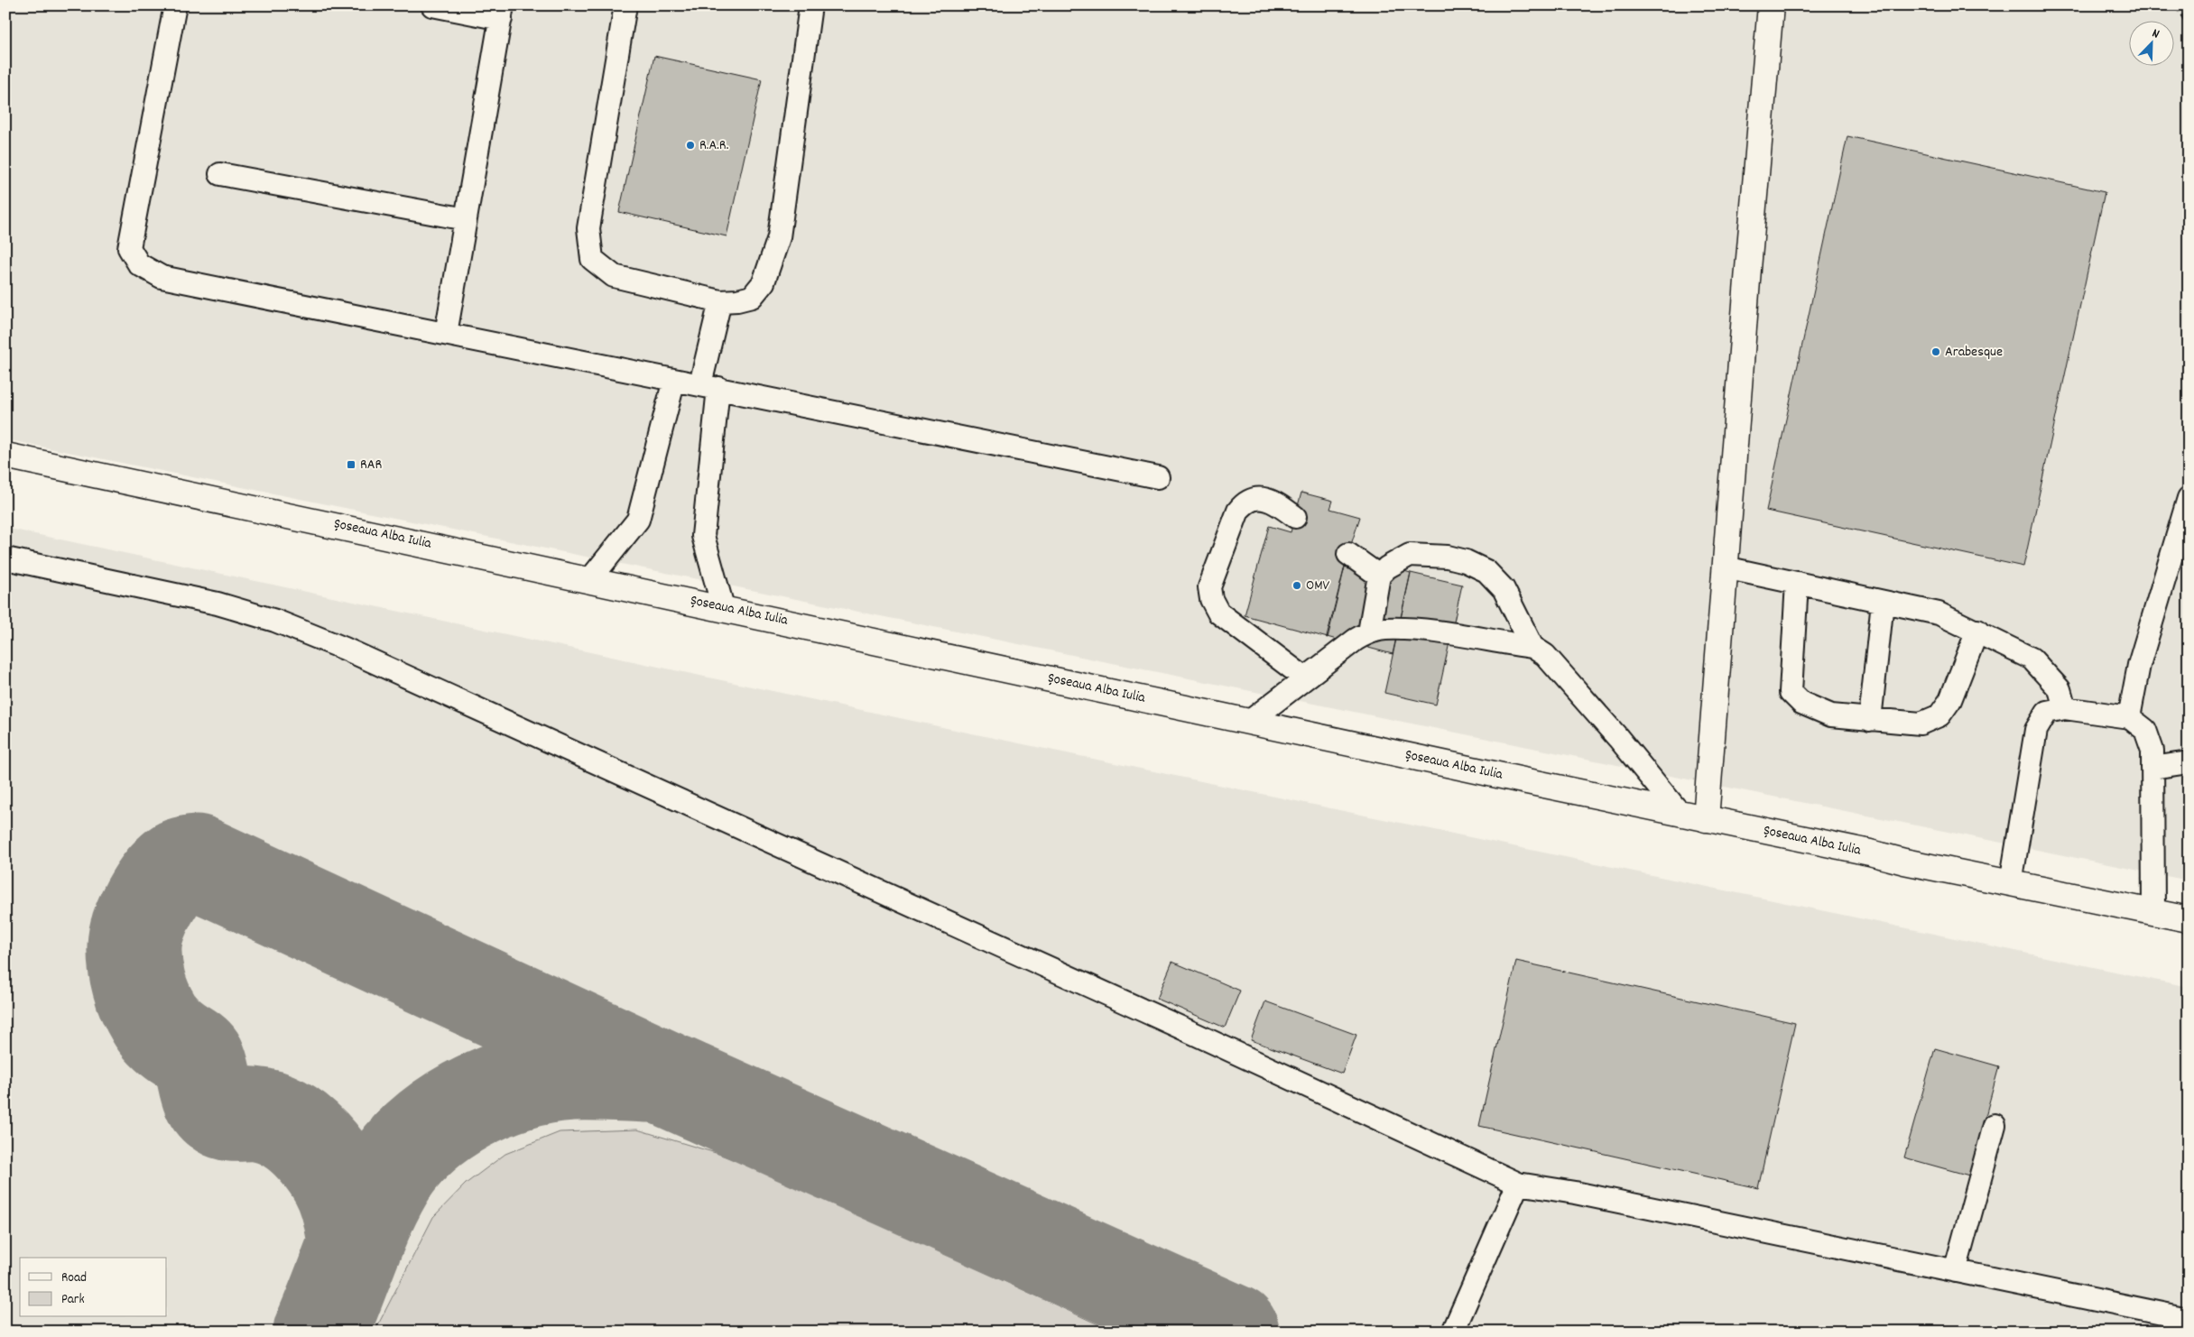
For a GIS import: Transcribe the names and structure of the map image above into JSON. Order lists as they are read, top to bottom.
{
  "streets": {
    "main road": ["Șoseaua Alba Iulia"]
  },
  "places": {
    "other": ["R.A.R.", "Arabesque", "OMV"],
    "transit": ["RAR"]
  },
  "legend": ["Road", "Park"],
  "north": "top right"
}
